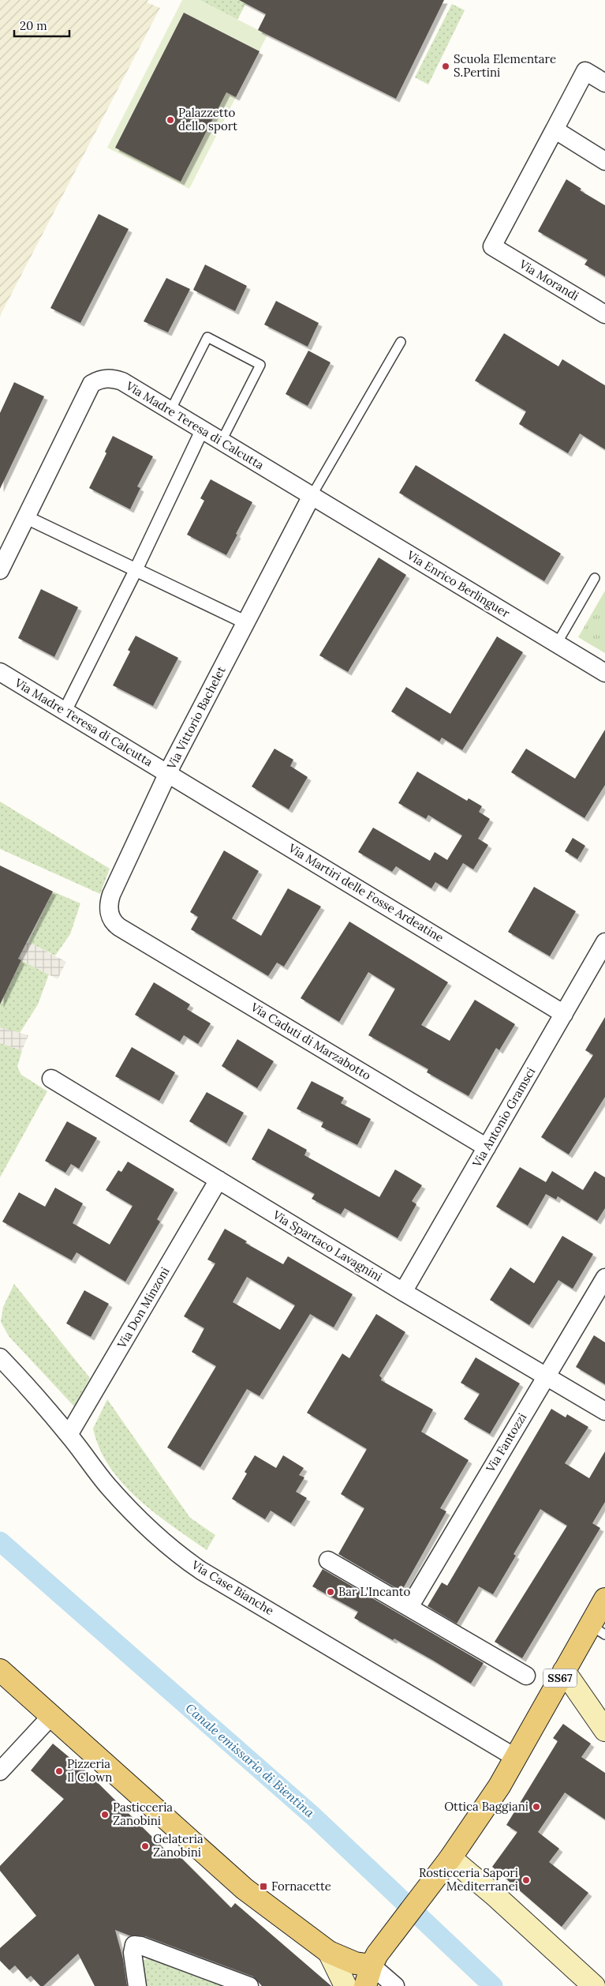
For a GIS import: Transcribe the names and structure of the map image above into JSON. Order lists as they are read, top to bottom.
{
  "streets": {
    "main road": ["SS67"],
    "street": [
      "Via Morandi",
      "Via Madre Teresa di Calcutta",
      "Via Enrico Berlinguer",
      "Via Vittorio Bachelet",
      "Via Martiri delle Fosse Ardeatine",
      "Via Caduti di Marzabotto",
      "Via Antonio Gramsci",
      "Via Spartaco Lavagnini",
      "Via Don Minzoni",
      "Via Fantozzi",
      "Via Case Bianche"
    ]
  },
  "crossings": [
    ["Via Madre Teresa di Calcutta", "Via Enrico Berlinguer"],
    ["Via Madre Teresa di Calcutta", "Via Vittorio Bachelet"],
    ["Via Madre Teresa di Calcutta", "Via Martiri delle Fosse Ardeatine"],
    ["Via Enrico Berlinguer", "Via Vittorio Bachelet"],
    ["Via Vittorio Bachelet", "Via Martiri delle Fosse Ardeatine"],
    ["Via Vittorio Bachelet", "Via Caduti di Marzabotto"],
    ["Via Martiri delle Fosse Ardeatine", "Via Antonio Gramsci"],
    ["Via Caduti di Marzabotto", "Via Antonio Gramsci"],
    ["Via Antonio Gramsci", "Via Spartaco Lavagnini"],
    ["Via Spartaco Lavagnini", "Via Don Minzoni"],
    ["Via Spartaco Lavagnini", "Via Fantozzi"],
    ["Via Don Minzoni", "Via Case Bianche"],
    ["Via Case Bianche", "SS67"]
  ],
  "water": ["Canale emissario di Bientina"],
  "places": {
    "other": [
      "Scuola Elementare S.Pertini",
      "Palazzetto dello sport",
      "Bar L'Incanto",
      "Pizzeria Il Clown",
      "Ottica Baggiani",
      "Pasticceria Zanobini",
      "Gelateria Zanobini",
      "Rosticceria Sapori Mediterranei"
    ],
    "transit": ["Fornacette"]
  },
  "scale_bar": "20 m"
}
